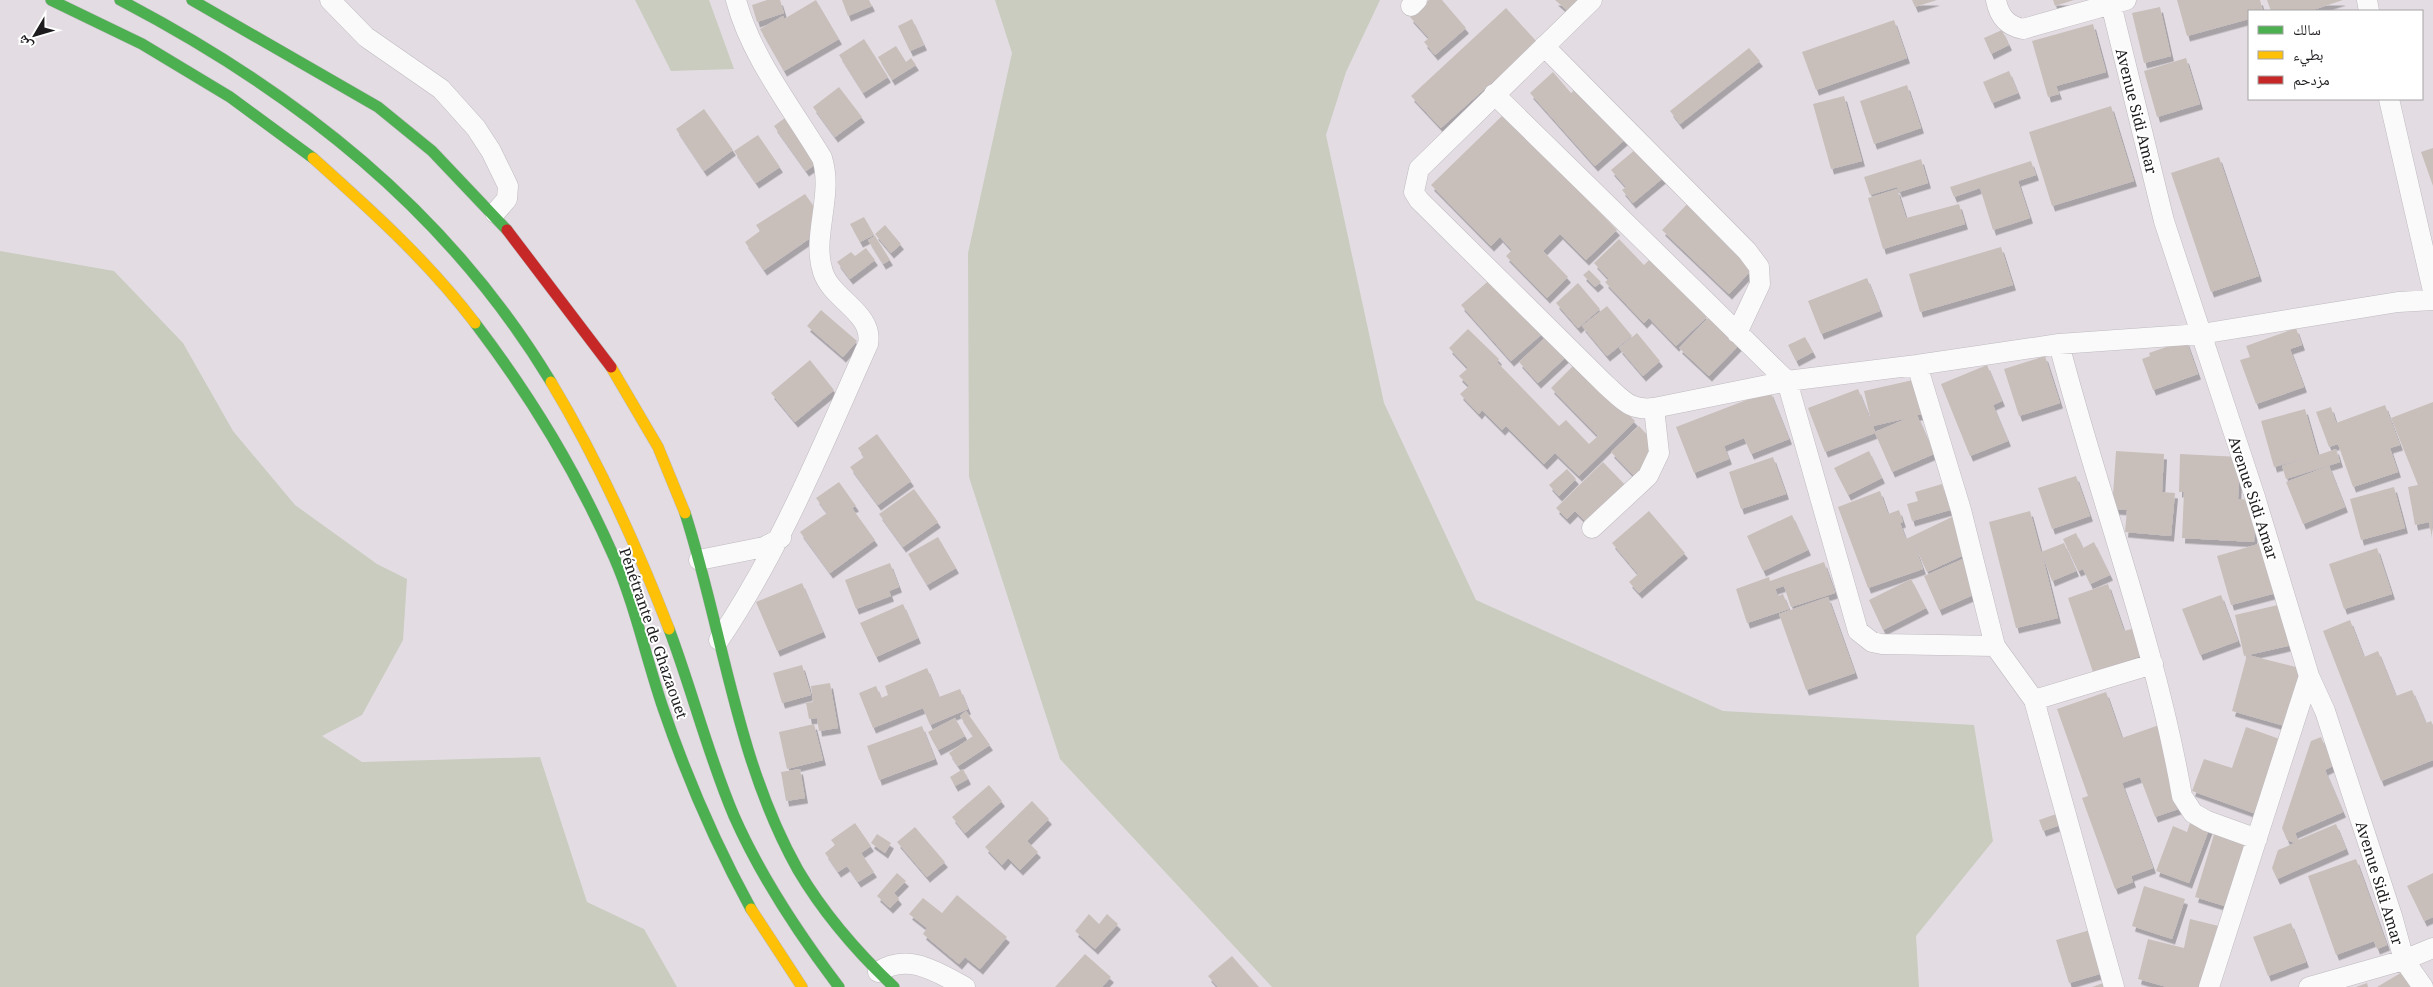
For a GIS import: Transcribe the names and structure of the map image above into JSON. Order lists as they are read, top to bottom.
{
  "streets": {
    "main road": ["Pénétrante de Ghazaouet"],
    "street": ["Avenue Sidi Amar"]
  },
  "legend": ["سالك", "بطيء", "مزدحم"],
  "north": "bottom left"
}
